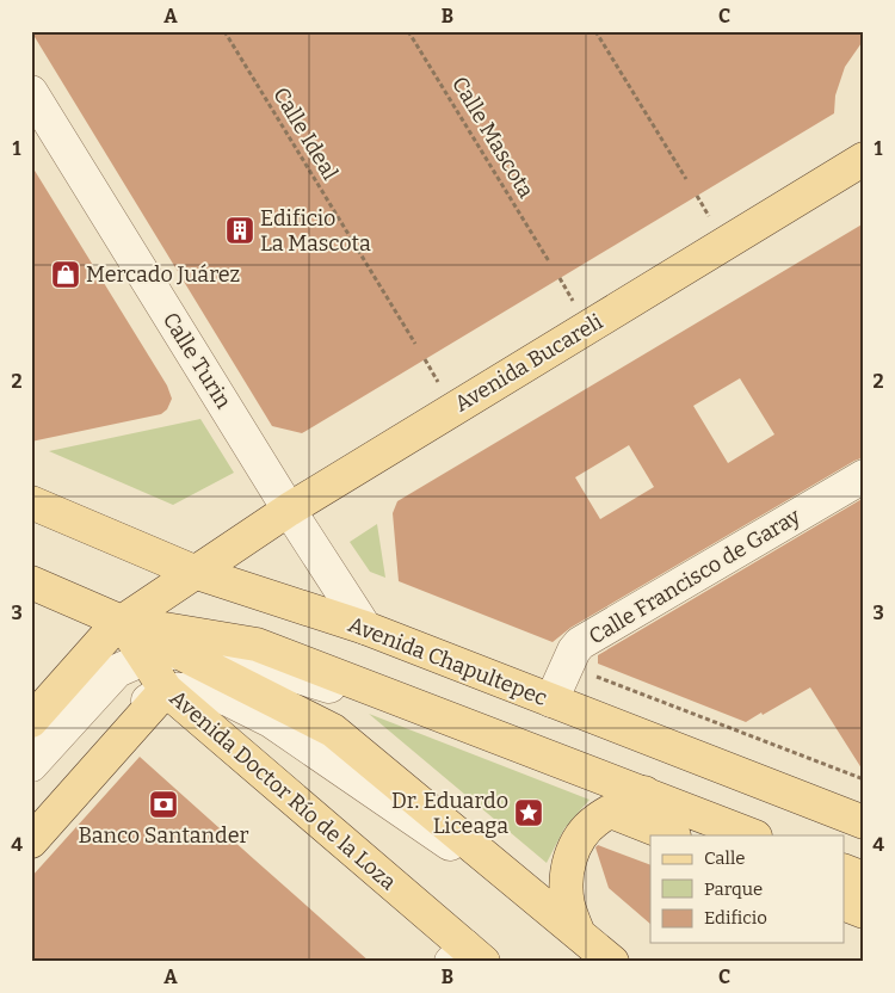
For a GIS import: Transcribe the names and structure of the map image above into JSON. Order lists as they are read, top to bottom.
{
  "streets": {
    "main road": ["Avenida Bucareli", "Avenida Chapultepec", "Avenida Doctor Río de la Loza"],
    "street": ["Calle Turin", "Calle Francisco de Garay"],
    "path": ["Calle Ideal", "Calle Mascota"]
  },
  "crossings": [
    ["Calle Turin", "Avenida Bucareli"],
    ["Calle Turin", "Avenida Chapultepec"],
    ["Avenida Bucareli", "Avenida Chapultepec"],
    ["Avenida Bucareli", "Avenida Doctor Río de la Loza"],
    ["Calle Francisco de Garay", "Avenida Chapultepec"]
  ],
  "places": {
    "building": ["Edificio La Mascota"],
    "shop": ["Mercado Juárez"],
    "bank": ["Banco Santander"],
    "place": ["Dr. Eduardo Liceaga"]
  },
  "legend": ["Calle", "Parque", "Edificio"],
  "grid": {
    "columns": ["A", "B", "C"],
    "rows": [
      "1",
      "2",
      "3",
      "4"
    ]
  }
}
